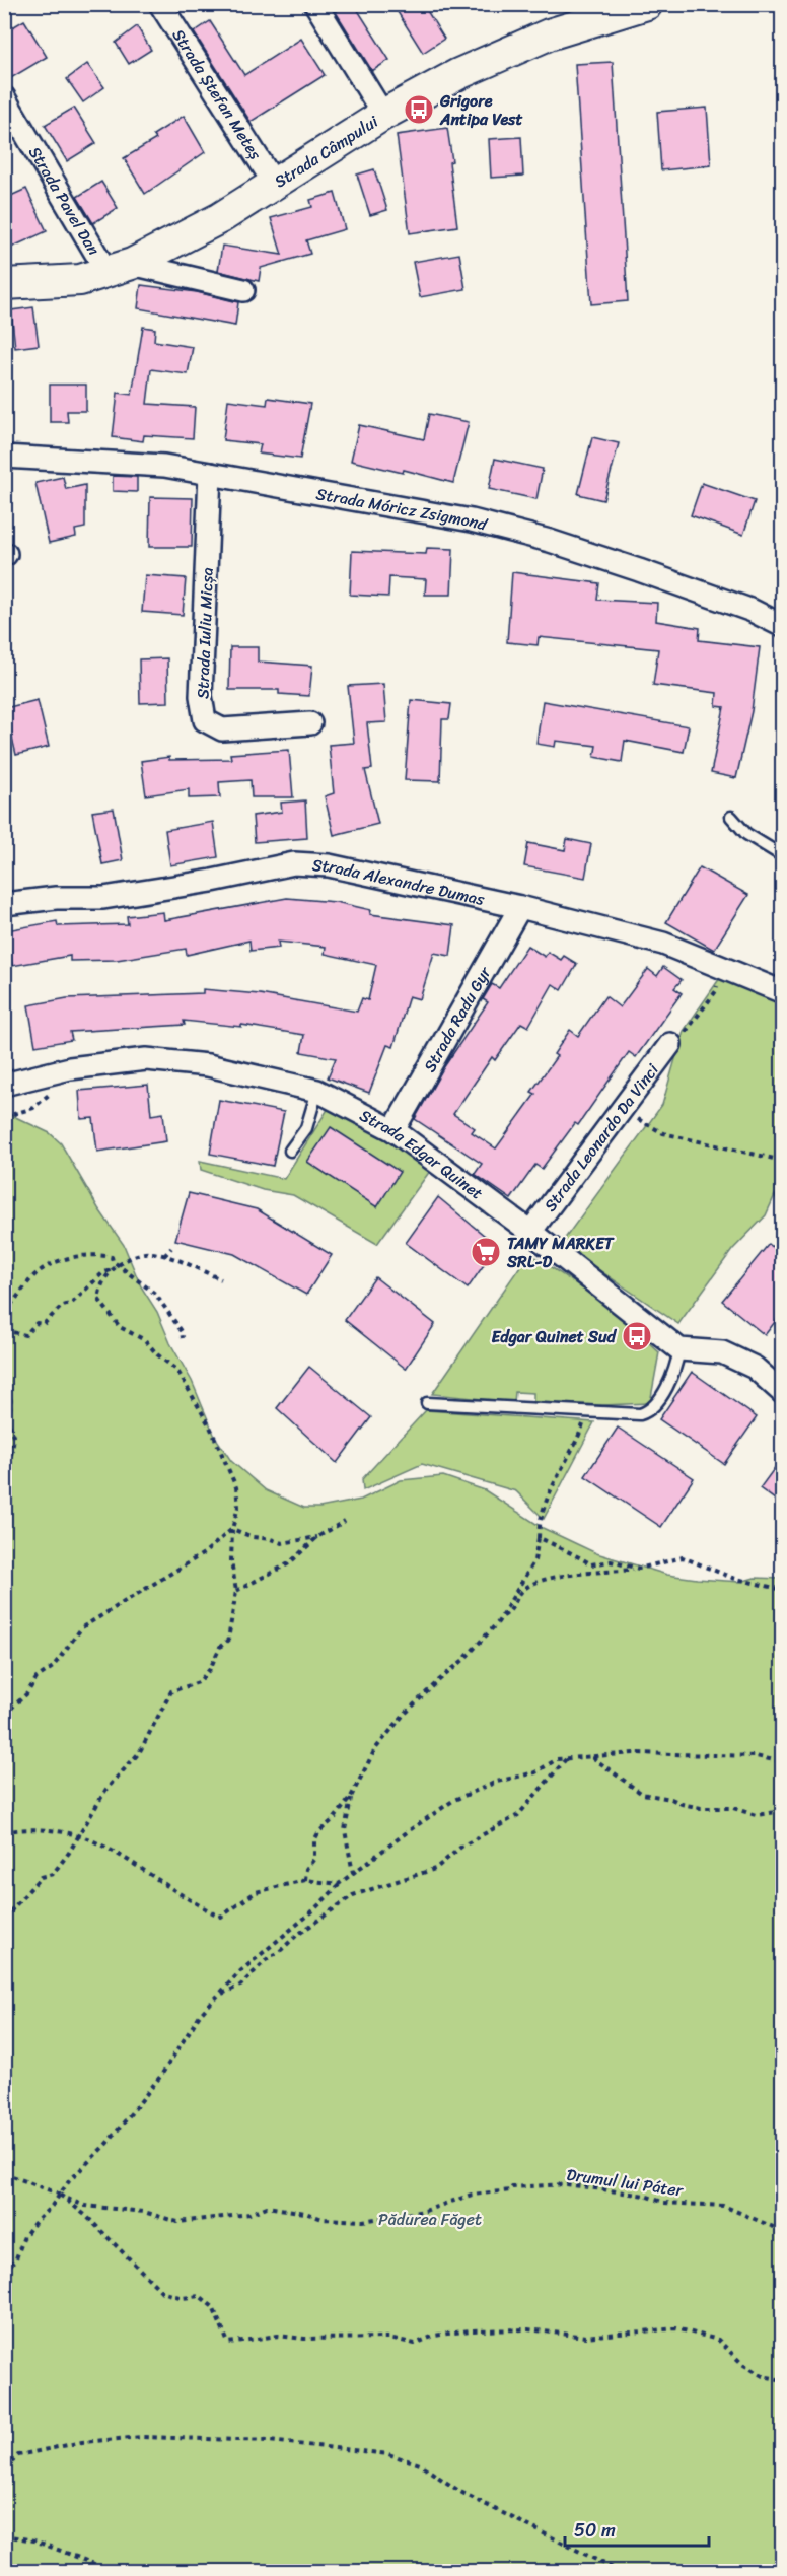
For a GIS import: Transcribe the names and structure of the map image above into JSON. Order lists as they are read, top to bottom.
{
  "streets": {
    "street": [
      "Strada Ștefan Meteș",
      "Strada Câmpului",
      "Strada Pavel Dan",
      "Strada Móricz Zsigmond",
      "Strada Iuliu Micșa",
      "Strada Alexandre Dumas",
      "Strada Radu Gyr",
      "Strada Leonardo Da Vinci",
      "Strada Edgar Quinet"
    ],
    "path": ["Drumul lui Páter"]
  },
  "crossings": [
    ["Strada Ștefan Meteș", "Strada Câmpului"],
    ["Strada Câmpului", "Strada Pavel Dan"],
    ["Strada Móricz Zsigmond", "Strada Iuliu Micșa"],
    ["Strada Alexandre Dumas", "Strada Radu Gyr"],
    ["Strada Radu Gyr", "Strada Edgar Quinet"],
    ["Strada Leonardo Da Vinci", "Strada Edgar Quinet"]
  ],
  "parks": ["Pădurea Făget"],
  "places": {
    "bus stop": ["Grigore Antipa Vest", "Edgar Quinet Sud"],
    "supermarket": ["TAMY MARKET SRL-D"]
  },
  "scale_bar": "50 m"
}
